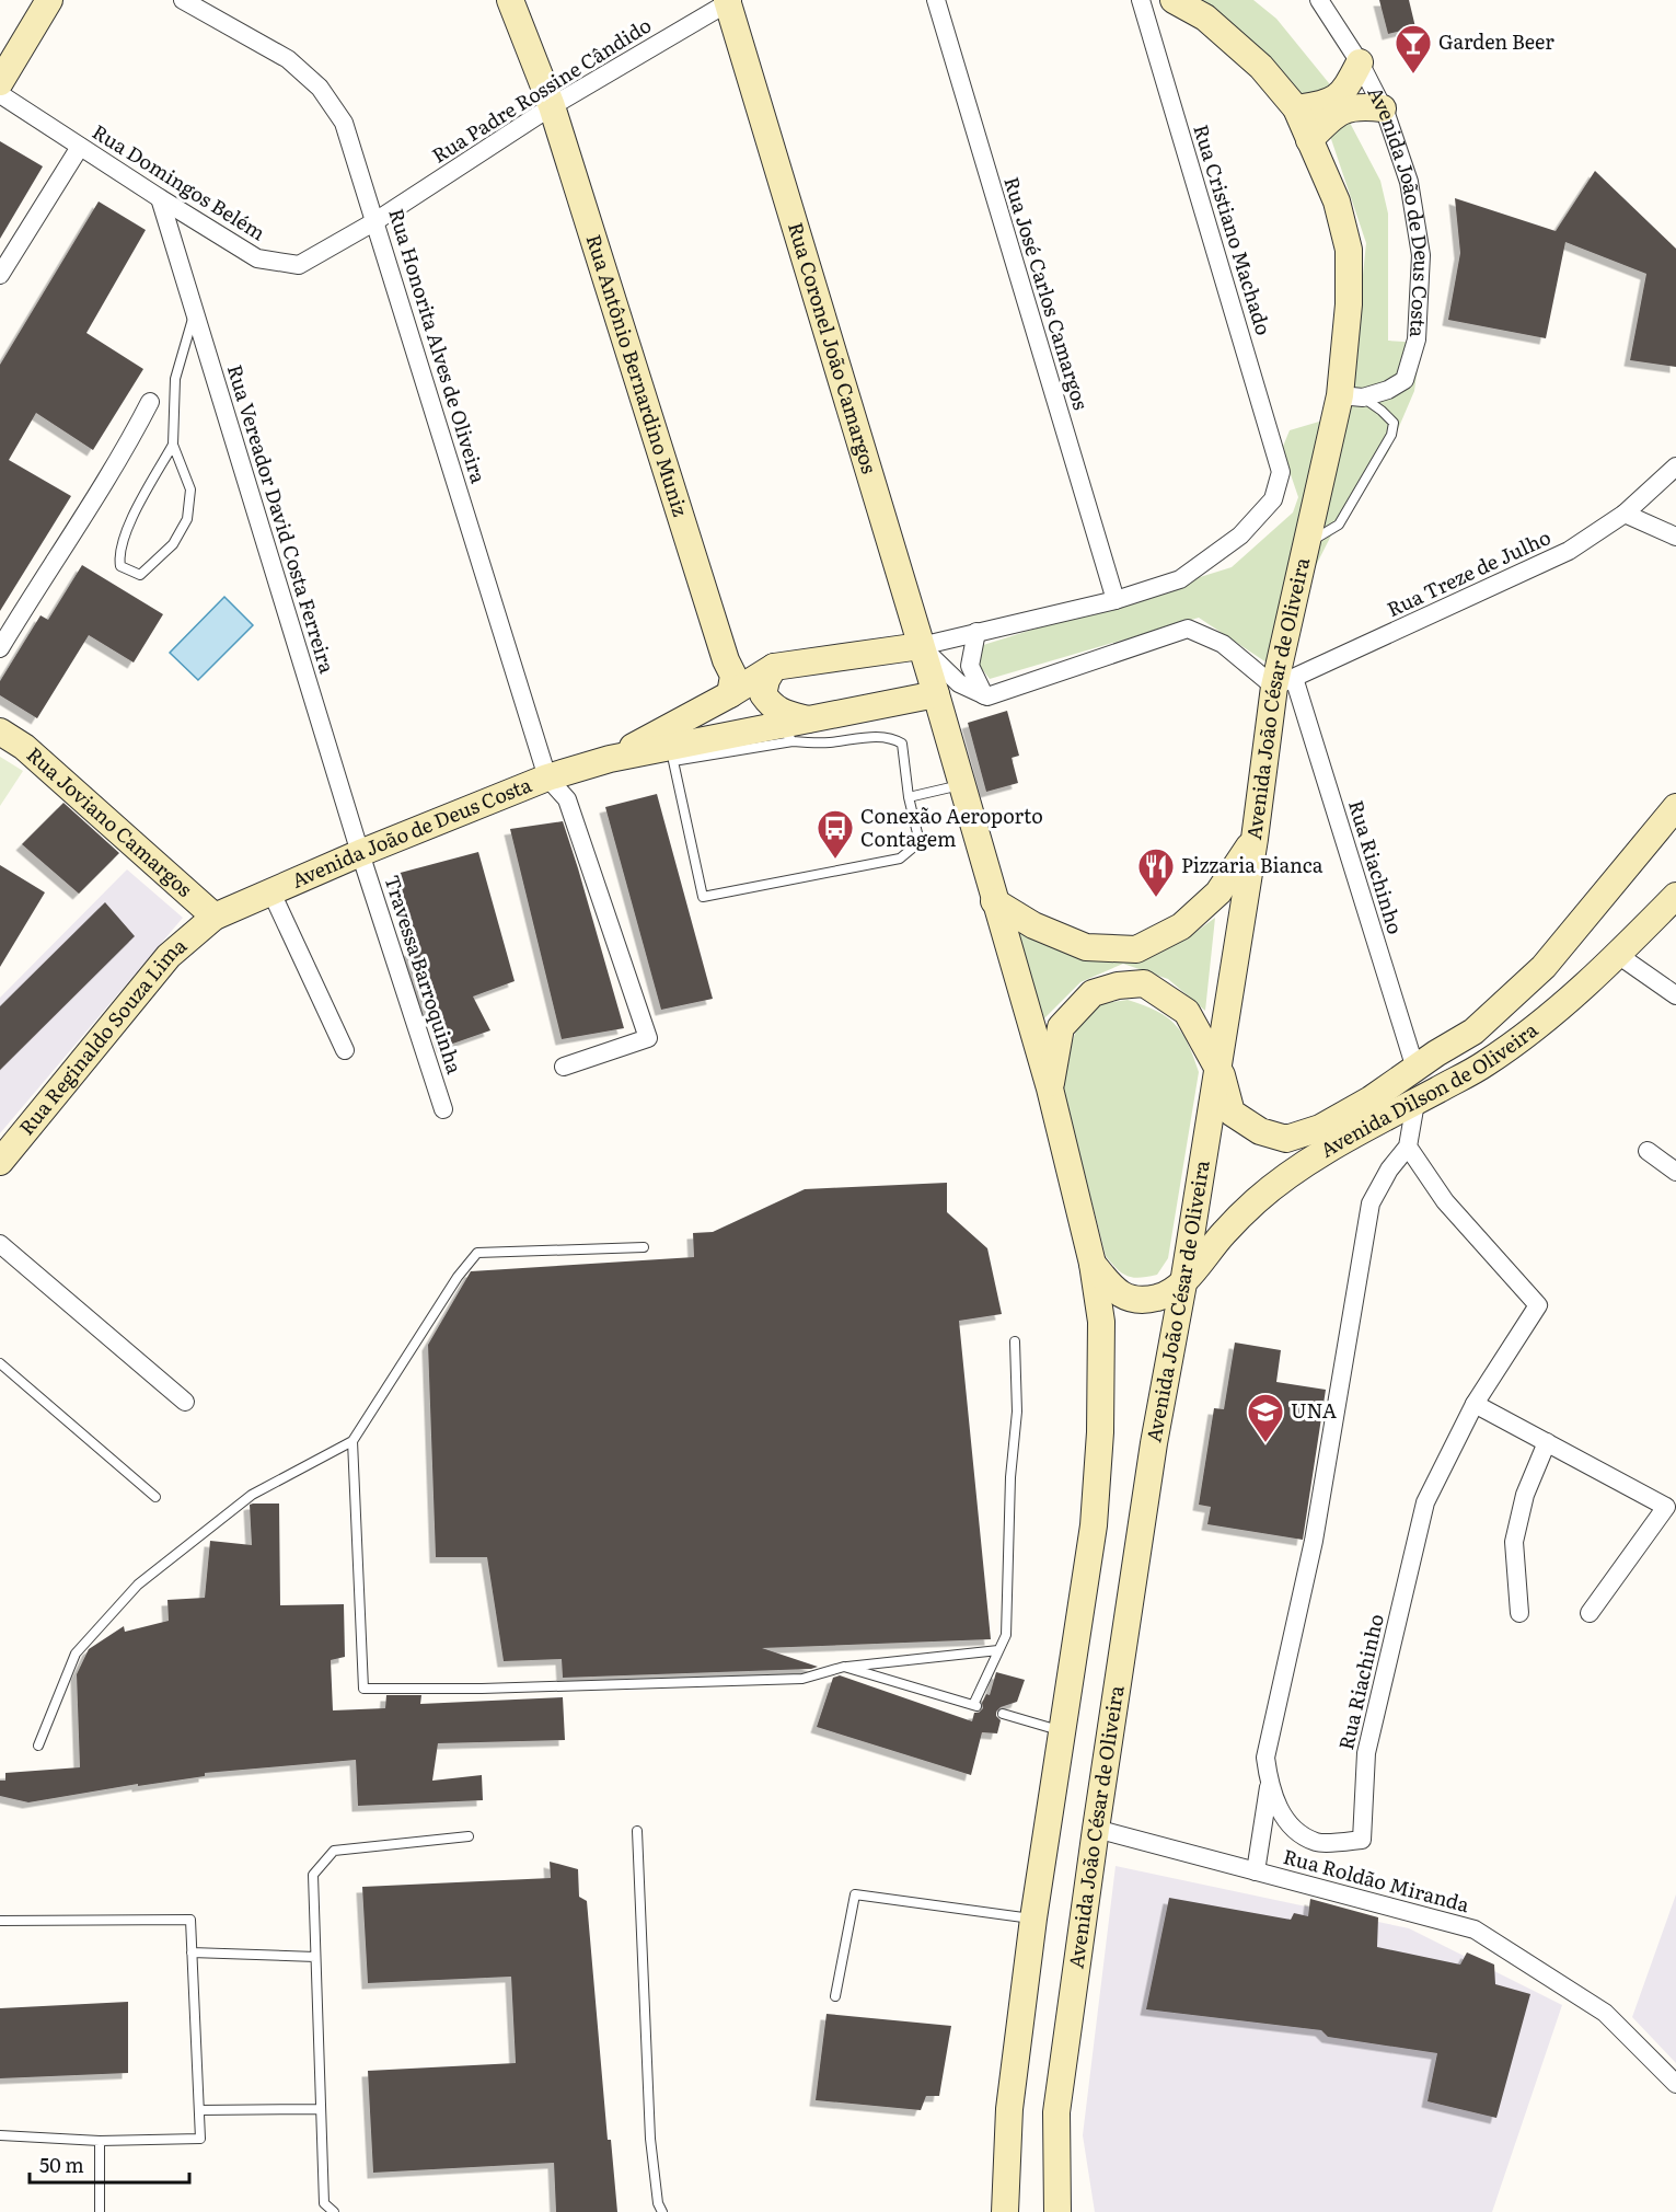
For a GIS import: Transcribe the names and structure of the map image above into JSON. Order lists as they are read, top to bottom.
{
  "streets": {
    "main road": [
      "Avenida João de Deus Costa",
      "Rua Coronel João Camargos",
      "Rua Antônio Bernardino Muniz",
      "Avenida João César de Oliveira",
      "Rua Joviano Camargos",
      "Rua Reginaldo Souza Lima",
      "Avenida Dilson de Oliveira"
    ],
    "street": [
      "Rua Padre Rossine Cândido",
      "Rua Domingos Belém",
      "Rua Cristiano Machado",
      "Rua José Carlos Camargos",
      "Rua Honorita Alves de Oliveira",
      "Rua Vereador David Costa Ferreira",
      "Rua Treze de Julho",
      "Rua Riachinho",
      "Travessa Barroquinha",
      "Rua Roldão Miranda"
    ]
  },
  "crossings": [
    ["Rua Padre Rossine Cândido", "Rua Domingos Belém"],
    ["Rua Padre Rossine Cândido", "Rua Honorita Alves de Oliveira"],
    ["Rua Padre Rossine Cândido", "Rua Coronel João Camargos"],
    ["Rua Padre Rossine Cândido", "Rua Antônio Bernardino Muniz"],
    ["Rua Domingos Belém", "Rua Honorita Alves de Oliveira"],
    ["Rua Domingos Belém", "Rua Vereador David Costa Ferreira"],
    ["Avenida João de Deus Costa", "Rua Cristiano Machado"],
    ["Avenida João de Deus Costa", "Rua José Carlos Camargos"],
    ["Avenida João de Deus Costa", "Rua Honorita Alves de Oliveira"],
    ["Avenida João de Deus Costa", "Rua Coronel João Camargos"],
    ["Avenida João de Deus Costa", "Rua Antônio Bernardino Muniz"],
    ["Avenida João de Deus Costa", "Rua Vereador David Costa Ferreira"],
    ["Avenida João de Deus Costa", "Avenida João César de Oliveira"],
    ["Avenida João de Deus Costa", "Rua Joviano Camargos"],
    ["Avenida João de Deus Costa", "Travessa Barroquinha"],
    ["Avenida João de Deus Costa", "Rua Reginaldo Souza Lima"],
    ["Rua Vereador David Costa Ferreira", "Travessa Barroquinha"],
    ["Rua Treze de Julho", "Avenida João César de Oliveira"],
    ["Rua Treze de Julho", "Rua Riachinho"],
    ["Avenida João César de Oliveira", "Rua Riachinho"],
    ["Avenida João César de Oliveira", "Avenida Dilson de Oliveira"],
    ["Avenida João César de Oliveira", "Rua Roldão Miranda"],
    ["Rua Joviano Camargos", "Rua Reginaldo Souza Lima"],
    ["Rua Riachinho", "Avenida Dilson de Oliveira"]
  ],
  "places": {
    "bar": ["Garden Beer"],
    "bus stop": ["Conexão Aeroporto Contagem"],
    "restaurant": ["Pizzaria Bianca"],
    "school or university": ["UNA"]
  },
  "scale_bar": "50 m"
}
